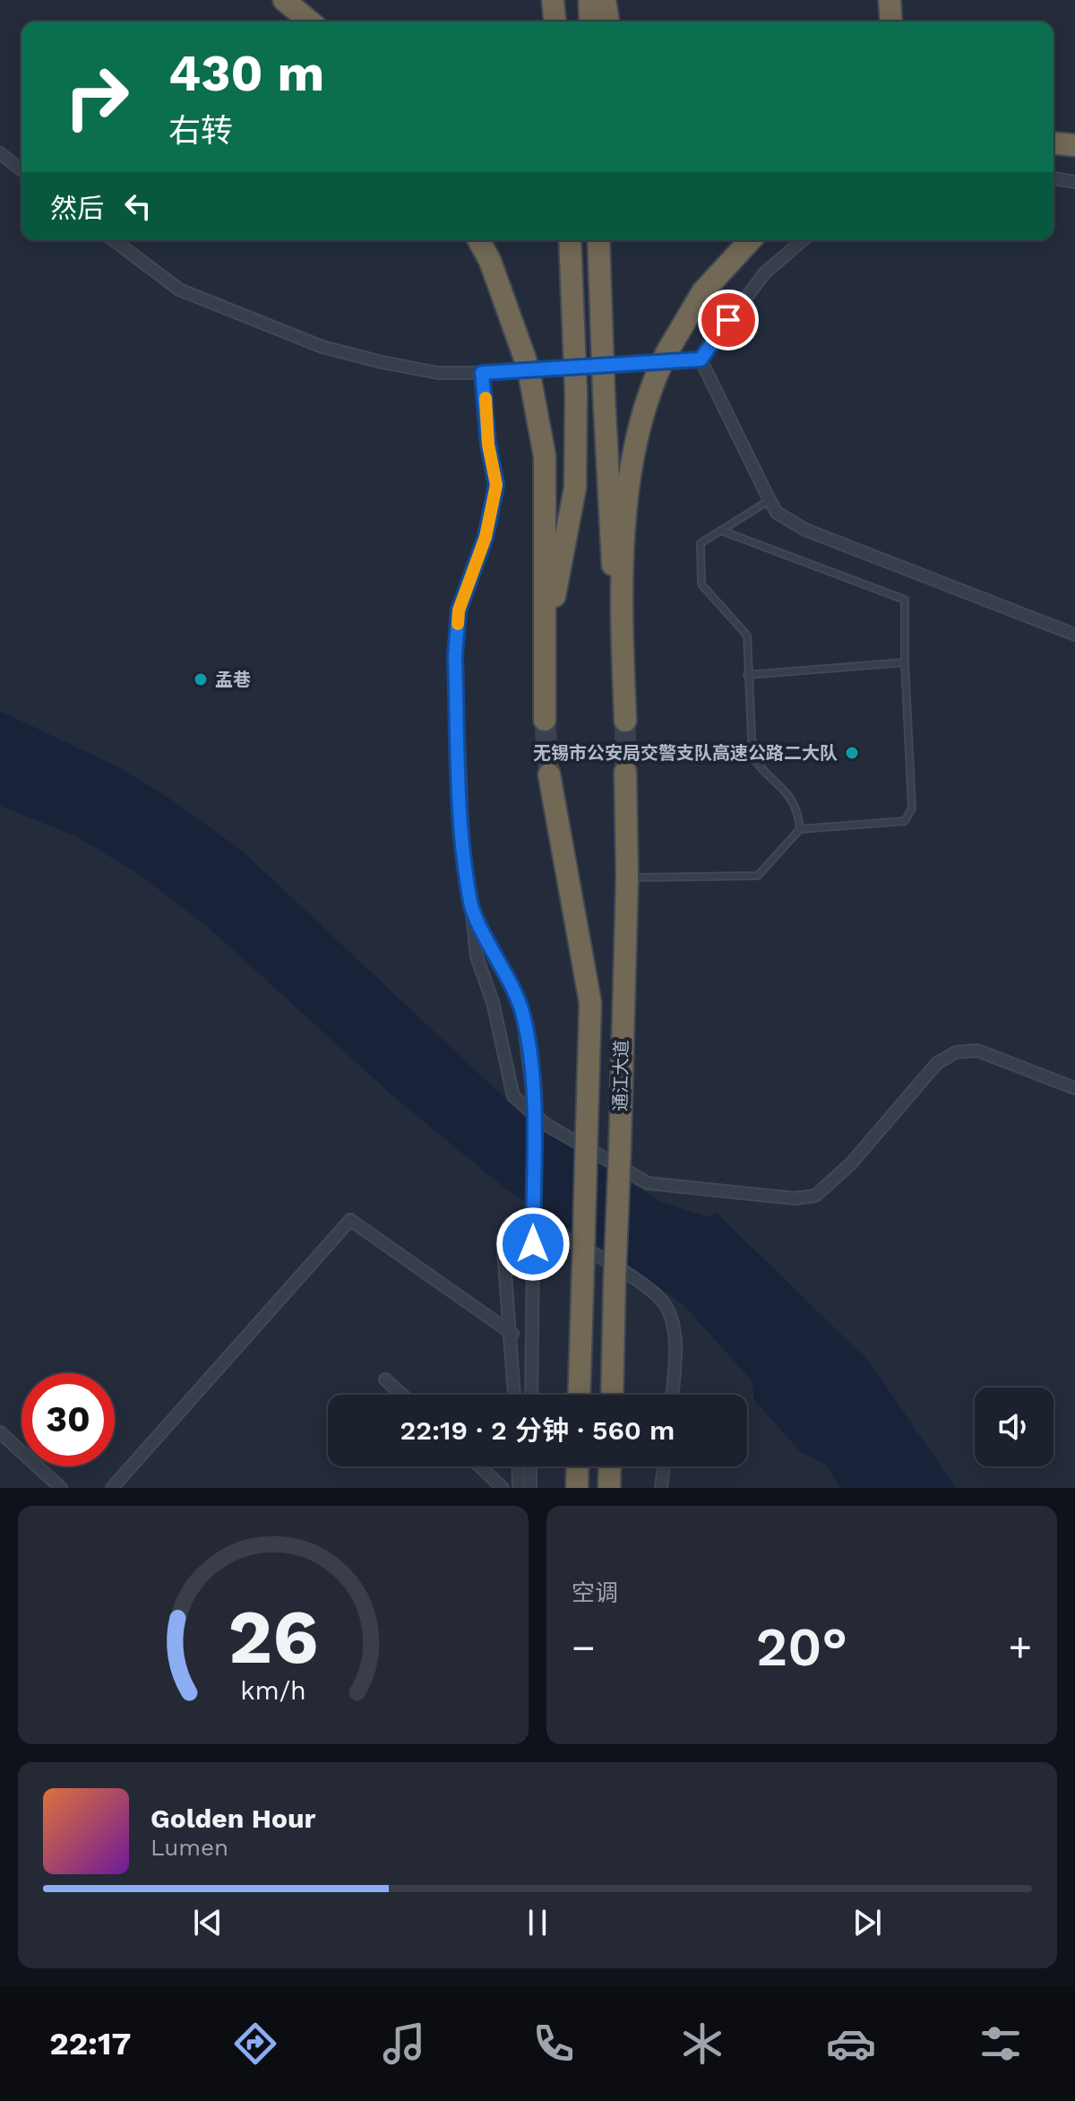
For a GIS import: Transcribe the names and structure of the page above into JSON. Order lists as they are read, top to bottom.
{
  "streets": {
    "highway": ["通江大道"]
  },
  "places": ["孟巷", "无锡市公安局交警支队高速公路二大队"],
  "page": {
    "turn": ["430 m", "右转"],
    "then": "然后",
    "limit": "30",
    "trip": "22:19 · 2 分钟 · 560 m",
    "tile": "空调",
    "heat": ["−", "20°", "+"],
    "song": ["Golden Hour", "Lumen"],
    "tabs": "22:17",
    "gauge": ["26", "km/h"]
  }
}
